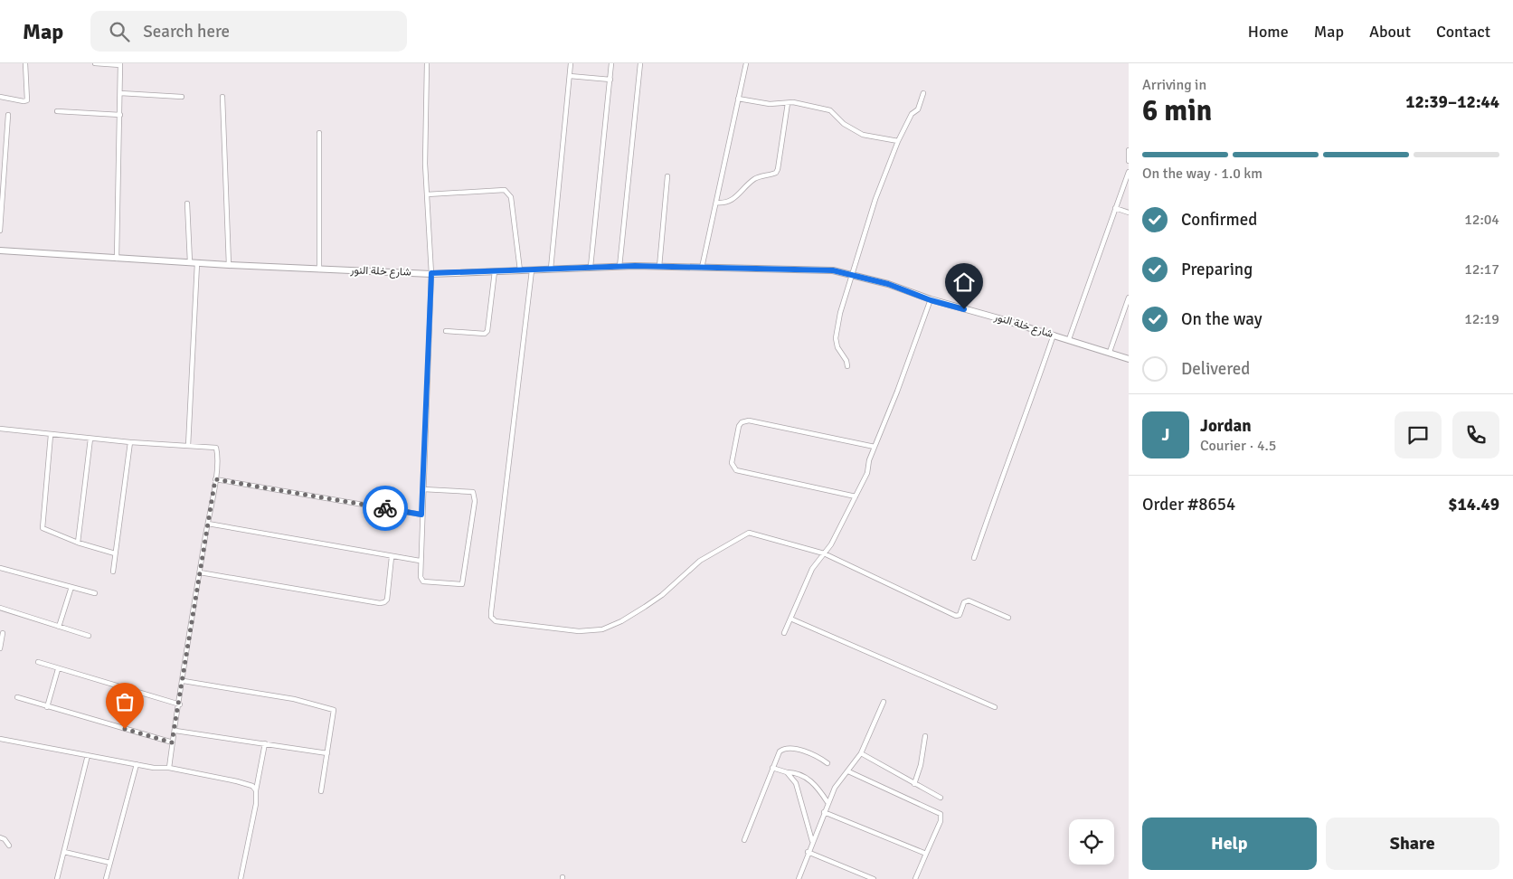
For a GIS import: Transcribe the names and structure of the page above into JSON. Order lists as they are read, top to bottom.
{
  "streets": {
    "street": ["شارع خلة النور"]
  },
  "page": {
    "header": "Map",
    "search": "Search here",
    "nav": [
      "Home",
      "Map",
      "About",
      "Contact"
    ],
    "heading": ["6 min", "Arriving in", "12:39–12:44"],
    "panel": [
      "Jordan",
      "Courier · 4.5",
      "Order #8654",
      "$14.49"
    ],
    "bar": "On the way · 1.0 km",
    "list": [
      ["Confirmed", "12:04"],
      ["Preparing", "12:17"],
      ["On the way", "12:19"],
      "Delivered"
    ],
    "round": "J",
    "buttons": ["Help", "Share"]
  }
}
